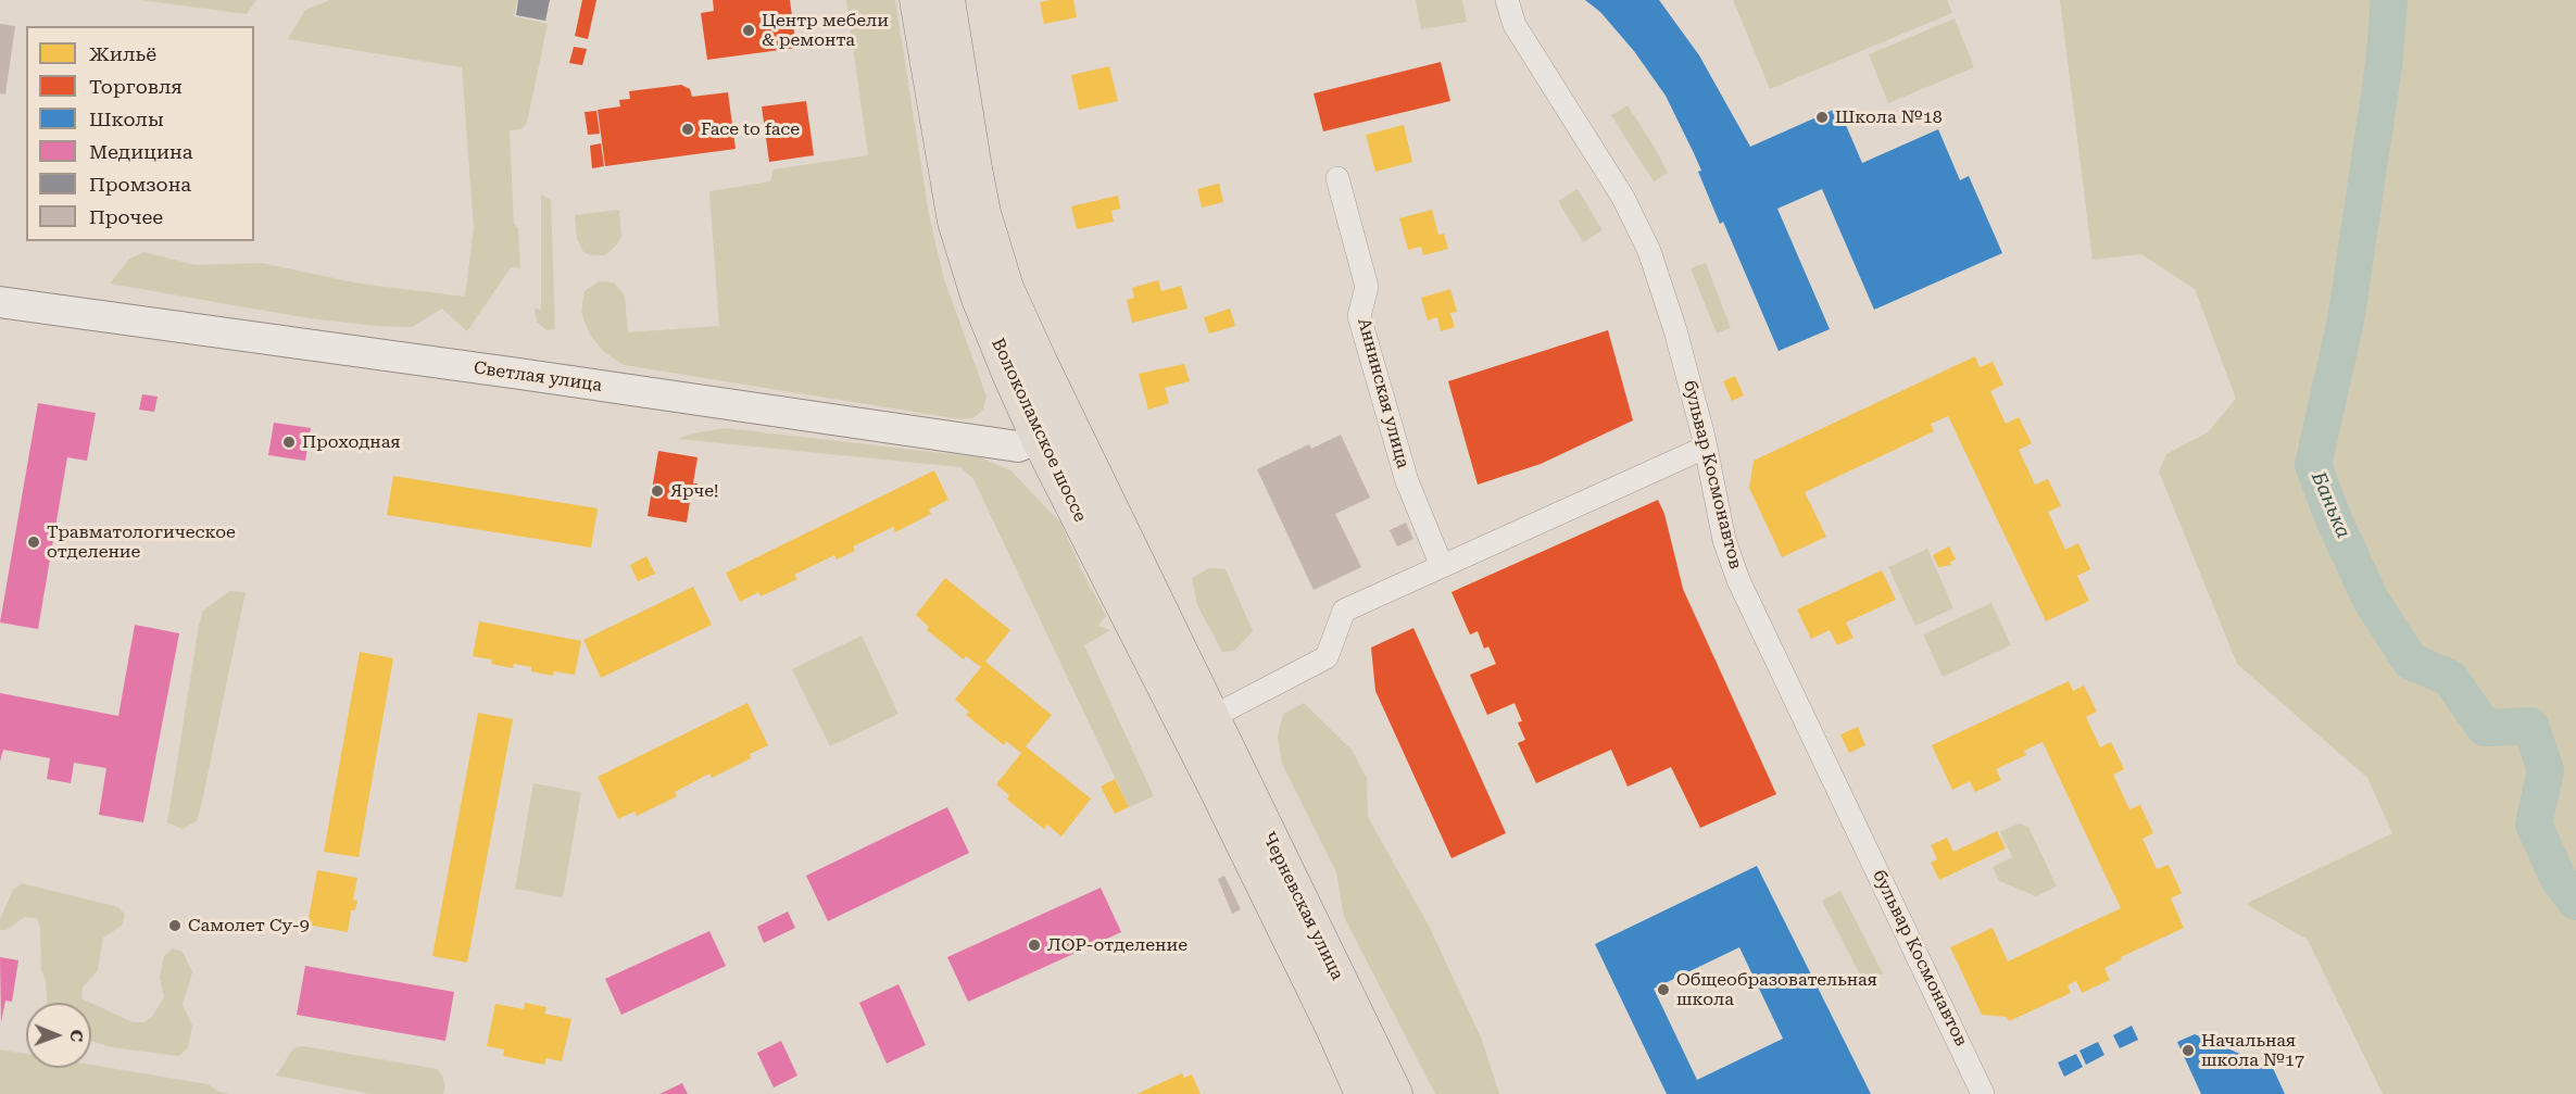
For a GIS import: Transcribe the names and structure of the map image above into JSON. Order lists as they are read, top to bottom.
{
  "streets": {
    "main road": ["Волоколамское шоссе", "Черневская улица"],
    "street": ["Светлая улица", "Аннинская улица", "бульвар Космонавтов"]
  },
  "crossings": [
    ["Светлая улица", "Волоколамское шоссе"],
    ["Волоколамское шоссе", "Черневская улица"]
  ],
  "water": ["Банька"],
  "places": [
    "Центр мебели & ремонта",
    "Школа №18",
    "Face to face",
    "Проходная",
    "Ярче!",
    "Травматологическое отделение",
    "Самолет Су-9",
    "ЛОР-отделение",
    "Общеобразовательная школа",
    "Начальная школа №17"
  ],
  "legend": [
    "Жильё",
    "Торговля",
    "Школы",
    "Медицина",
    "Промзона",
    "Прочее"
  ],
  "north": "right"
}
